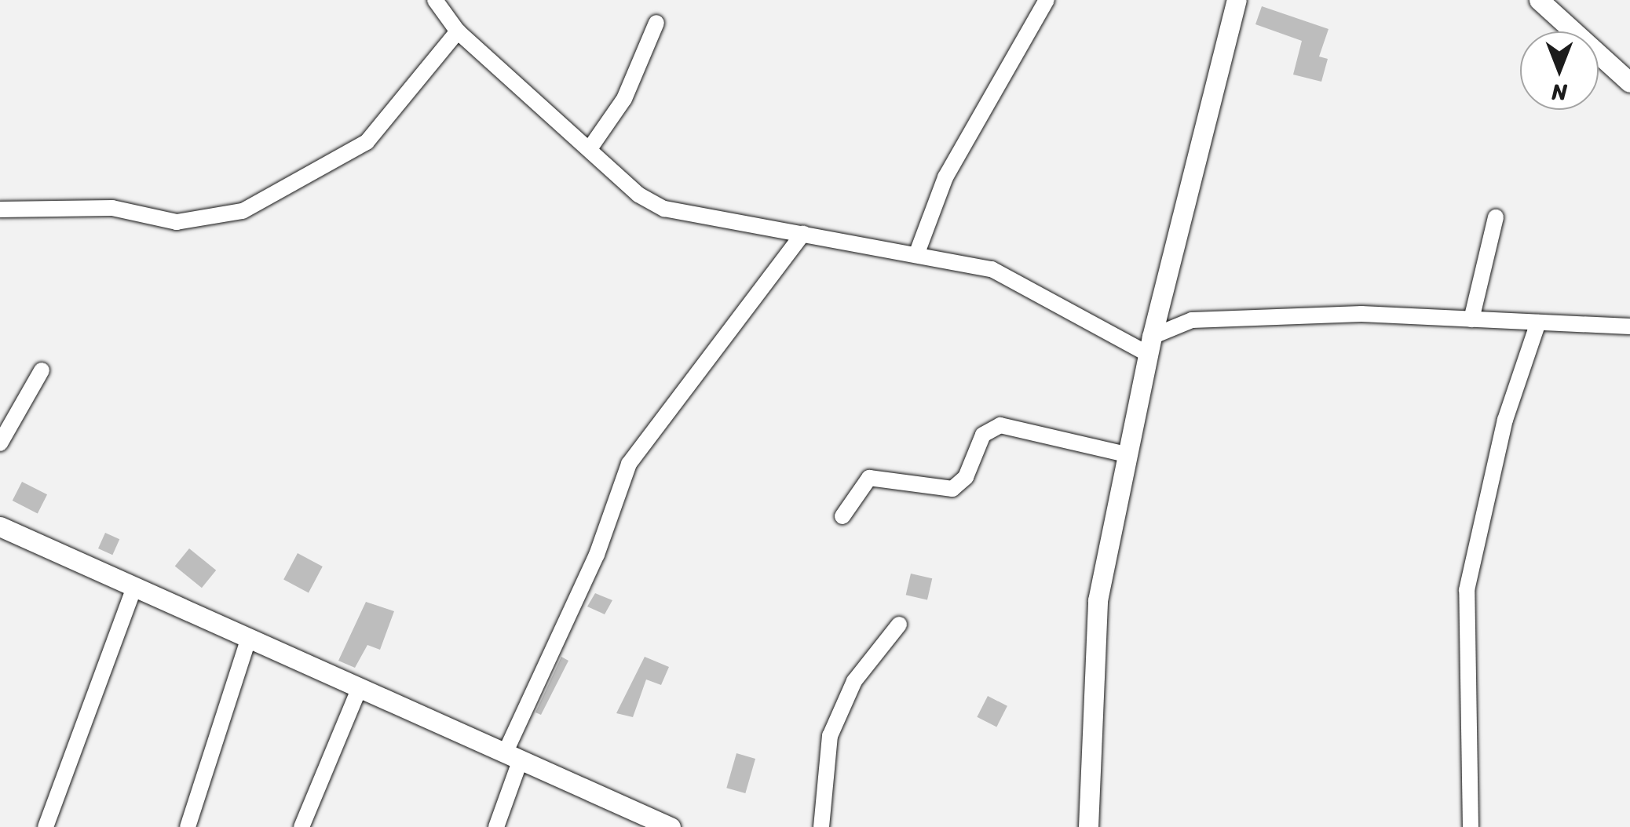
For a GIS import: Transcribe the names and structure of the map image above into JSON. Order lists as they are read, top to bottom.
{
  "north": "bottom"
}
